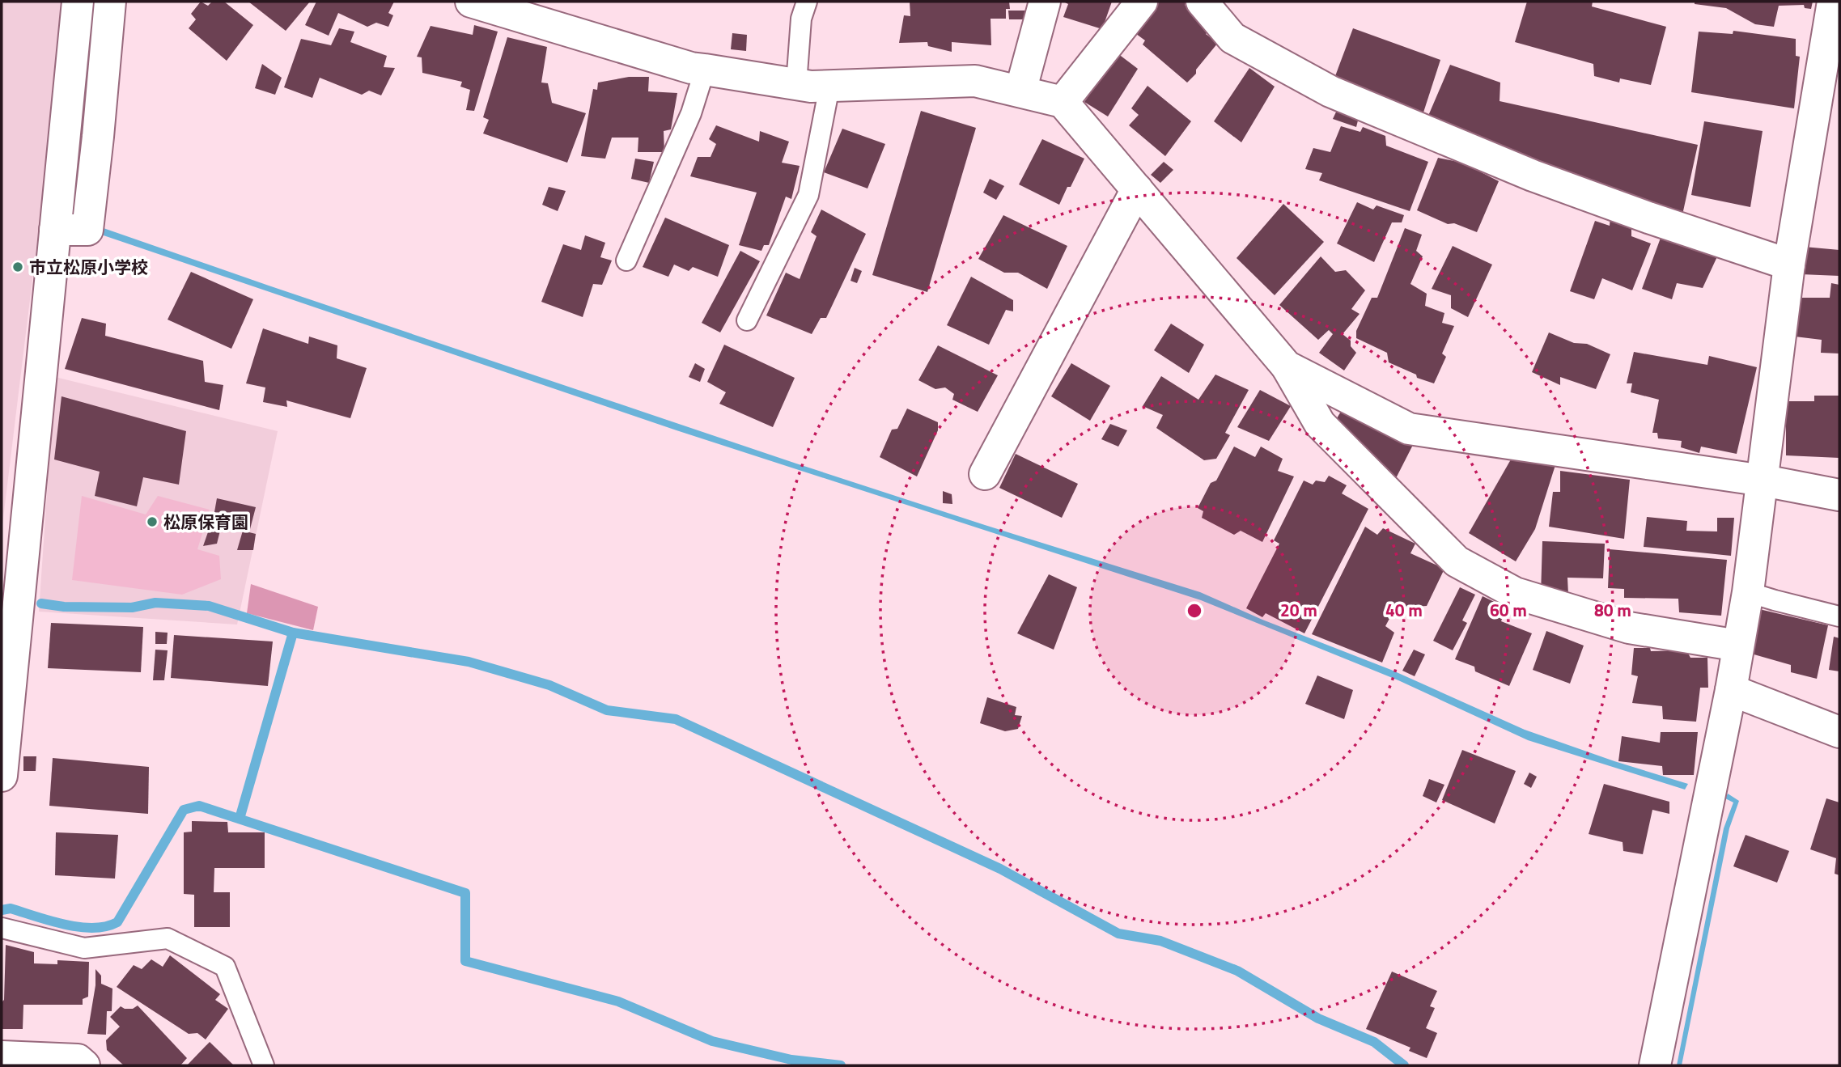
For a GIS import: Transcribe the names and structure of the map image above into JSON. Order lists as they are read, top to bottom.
{
  "places": ["市立松原小学校", "松原保育園"],
  "rings": [
    "20 m",
    "40 m",
    "60 m",
    "80 m"
  ]
}
